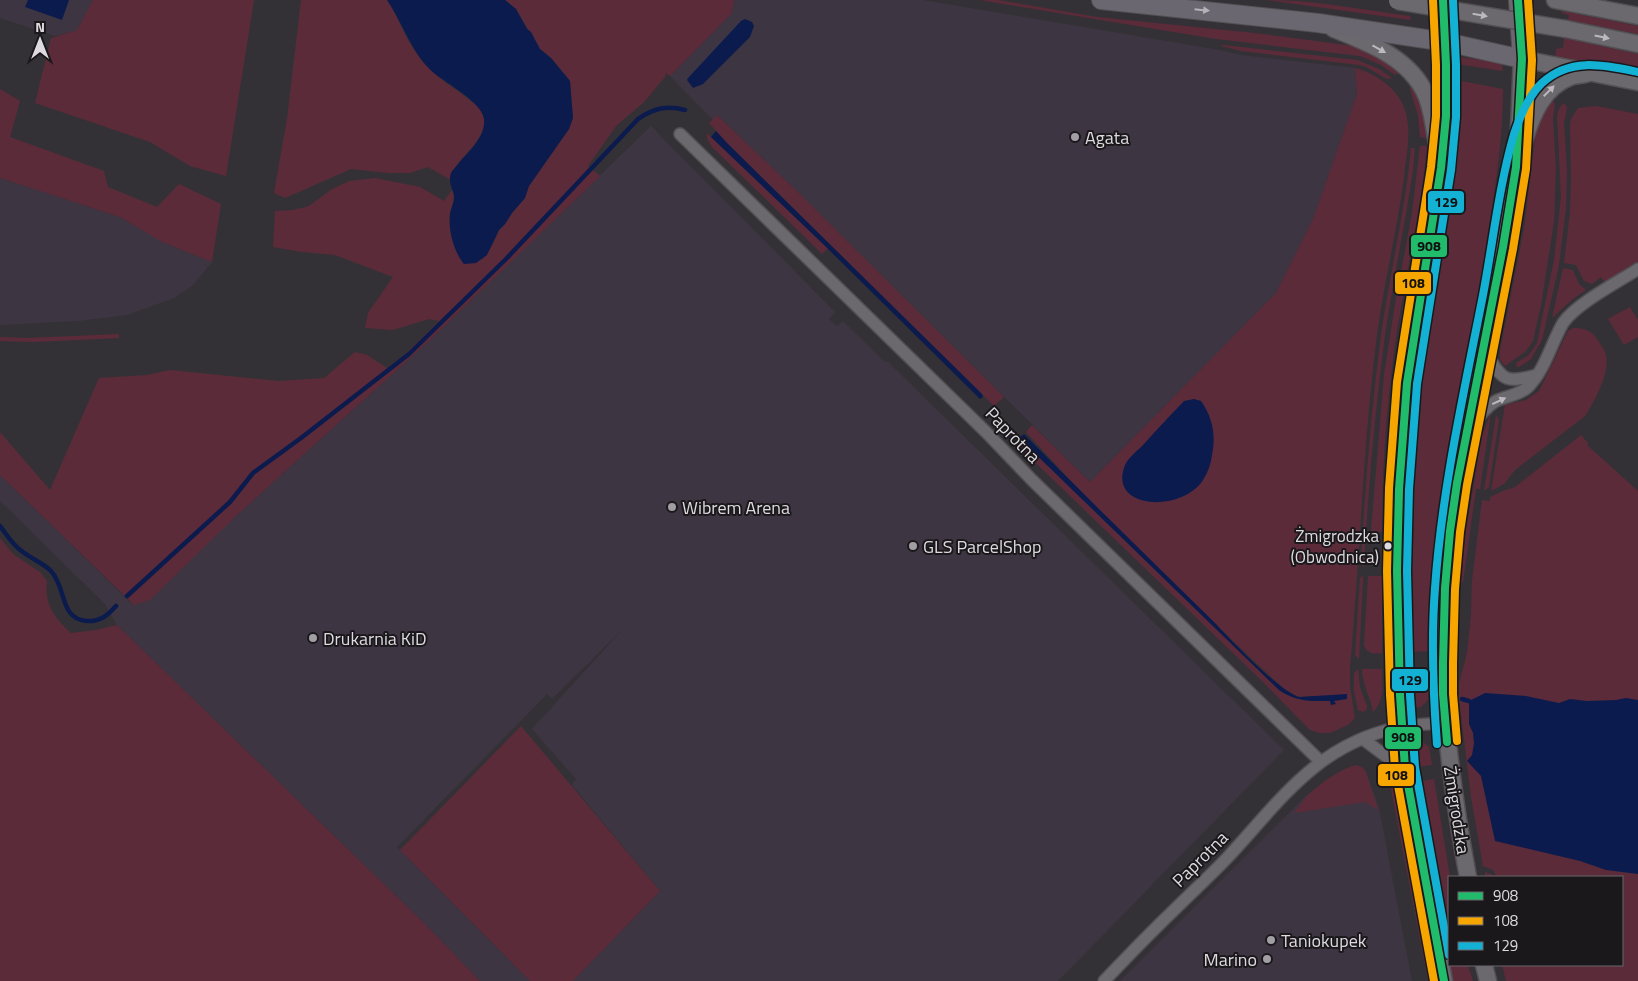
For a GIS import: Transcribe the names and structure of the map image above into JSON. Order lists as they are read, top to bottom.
{
  "streets": {
    "main road": ["Żmigrodzka"],
    "street": ["Paprotna"]
  },
  "crossings": [
    ["Paprotna", "Żmigrodzka"]
  ],
  "places": [
    "Agata",
    "Wibrem Arena",
    "GLS ParcelShop",
    "Żmigrodzka (Obwodnica)",
    "Drukarnia KiD",
    "Taniokupek",
    "Marino"
  ],
  "lines": ["transit line 908", "transit line 108", "transit line 129"],
  "legend": ["908", "108", "129"],
  "north": "top"
}
